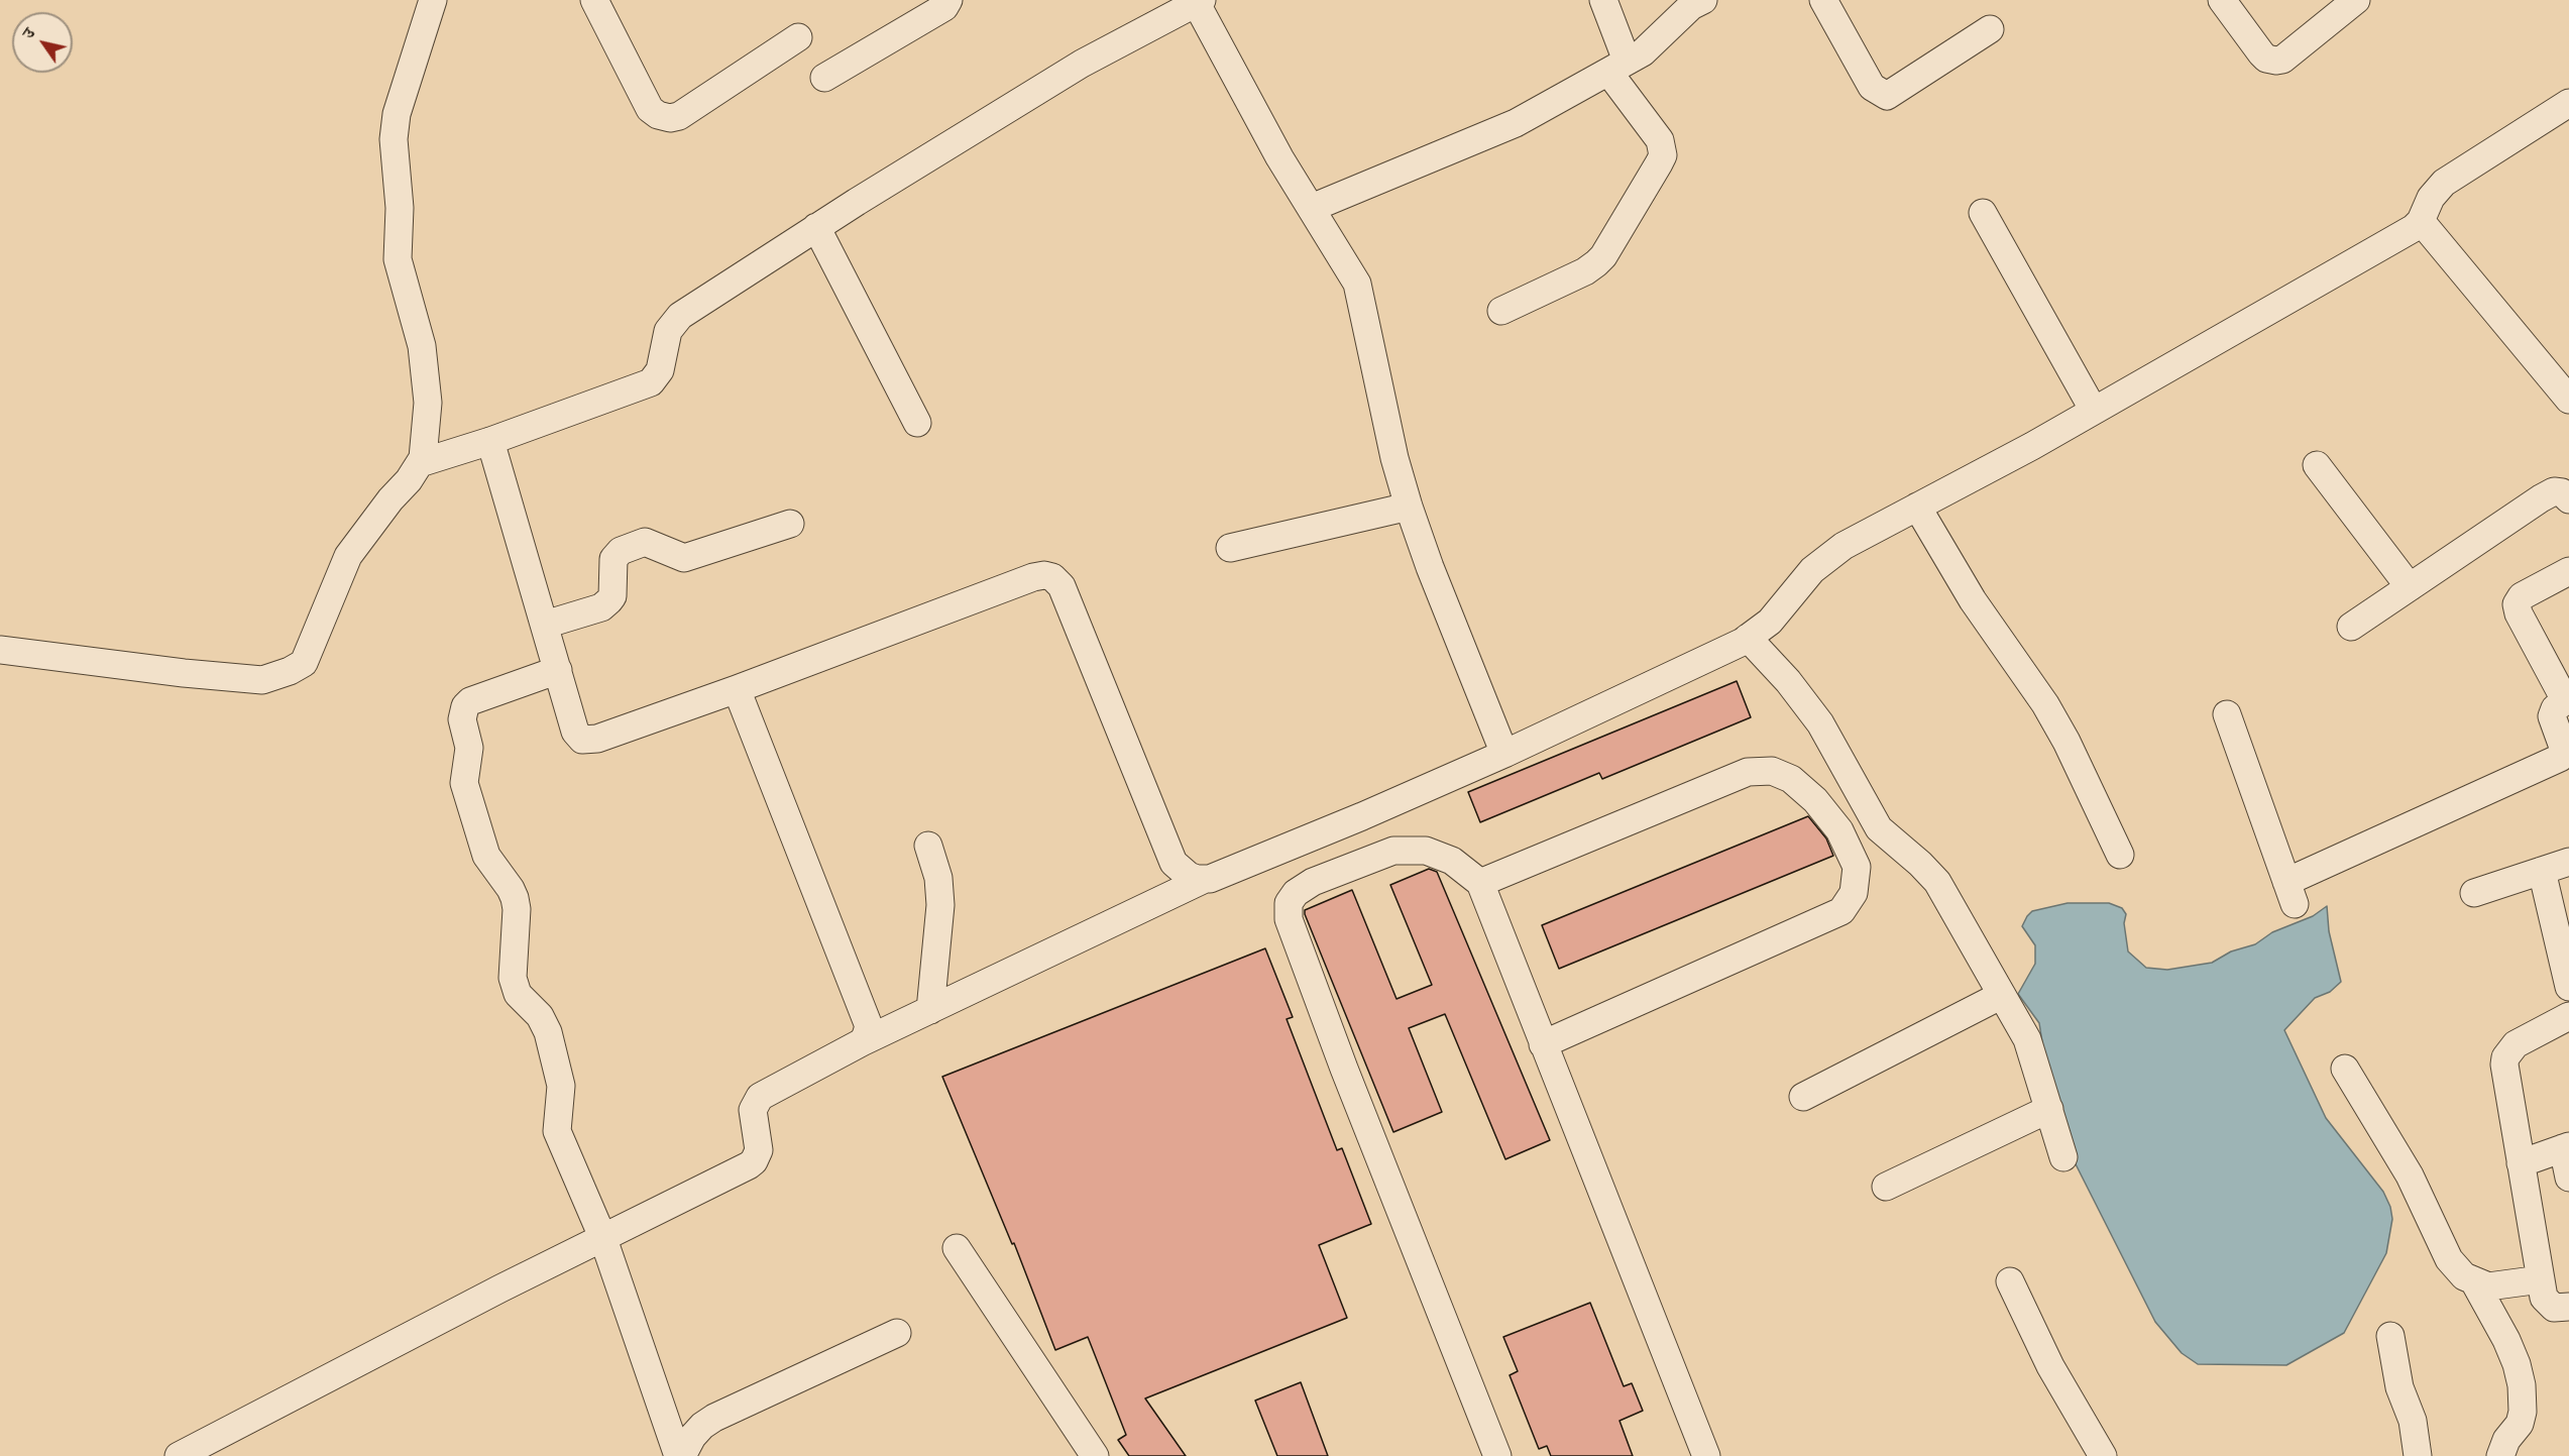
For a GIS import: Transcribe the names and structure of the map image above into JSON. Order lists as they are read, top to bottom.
{
  "north": "top left"
}
